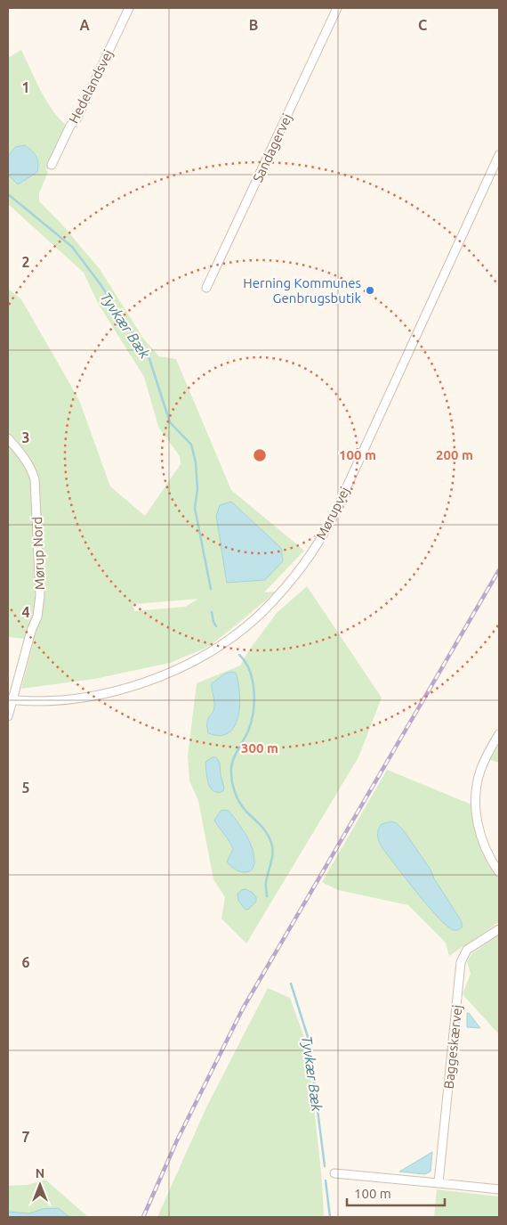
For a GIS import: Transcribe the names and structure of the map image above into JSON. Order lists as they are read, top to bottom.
{
  "streets": {
    "street": [
      "Hedelandsvej",
      "Sandagervej",
      "Mørupvej",
      "Mørup Nord",
      "Baggeskærvej"
    ]
  },
  "crossings": [
    ["Mørupvej", "Mørup Nord"]
  ],
  "water": ["Tyvkær Bæk"],
  "places": ["Herning Kommunes Genbrugsbutik"],
  "scale_bar": "100 m",
  "north": "top",
  "grid": {
    "columns": ["A", "B", "C"],
    "rows": [
      "1",
      "2",
      "3",
      "4",
      "5",
      "6",
      "7"
    ]
  },
  "rings": ["100 m", "200 m", "300 m"]
}
